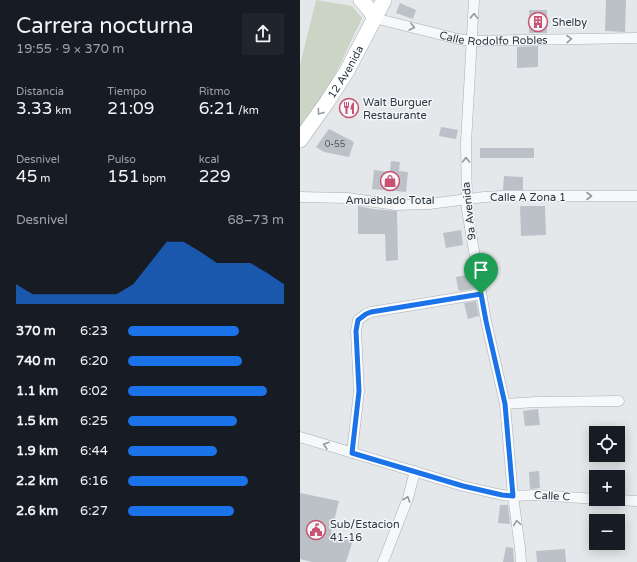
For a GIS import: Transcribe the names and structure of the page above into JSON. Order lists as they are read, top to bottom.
{
  "streets": {
    "street": [
      "Calle Rodolfo Robles",
      "12 Avenida",
      "Calle A Zona 1",
      "9a Avenida",
      "Calle C"
    ]
  },
  "crossings": [
    ["Calle Rodolfo Robles", "12 Avenida"],
    ["Calle Rodolfo Robles", "9a Avenida"],
    ["Calle A Zona 1", "9a Avenida"],
    ["9a Avenida", "Calle C"]
  ],
  "one_way": [
    "Calle Rodolfo Robles",
    "12 Avenida",
    "Calle A Zona 1",
    "9a Avenida"
  ],
  "places": {
    "building": ["Shelby"],
    "restaurant": ["Walt Burguer Restaurante"],
    "shop": ["Amueblado Total"],
    "public building": ["Sub/Estacion 41-16"]
  },
  "house_numbers": ["0-55"],
  "page": {
    "heading": ["Carrera nocturna", "19:55 · 9 × 370 m"],
    "stats": [
      ["Distancia", "3.33 km"],
      ["Tiempo", "21:09"],
      ["Ritmo", "6:21 /km"],
      ["Desnivel", "45 m"],
      ["Pulso", "151 bpm"],
      ["kcal", "229"]
    ],
    "chart": ["Desnivel", "68–73 m"],
    "list": [
      {
        "name": "370 m",
        "note": "6:23"
      },
      {
        "name": "740 m",
        "note": "6:20"
      },
      {
        "name": "1.1 km",
        "note": "6:02"
      },
      {
        "name": "1.5 km",
        "note": "6:25"
      },
      {
        "name": "1.9 km",
        "note": "6:44"
      },
      {
        "name": "2.2 km",
        "note": "6:16"
      },
      {
        "name": "2.6 km",
        "note": "6:27"
      }
    ],
    "map_buttons": ["+", "−"]
  }
}
